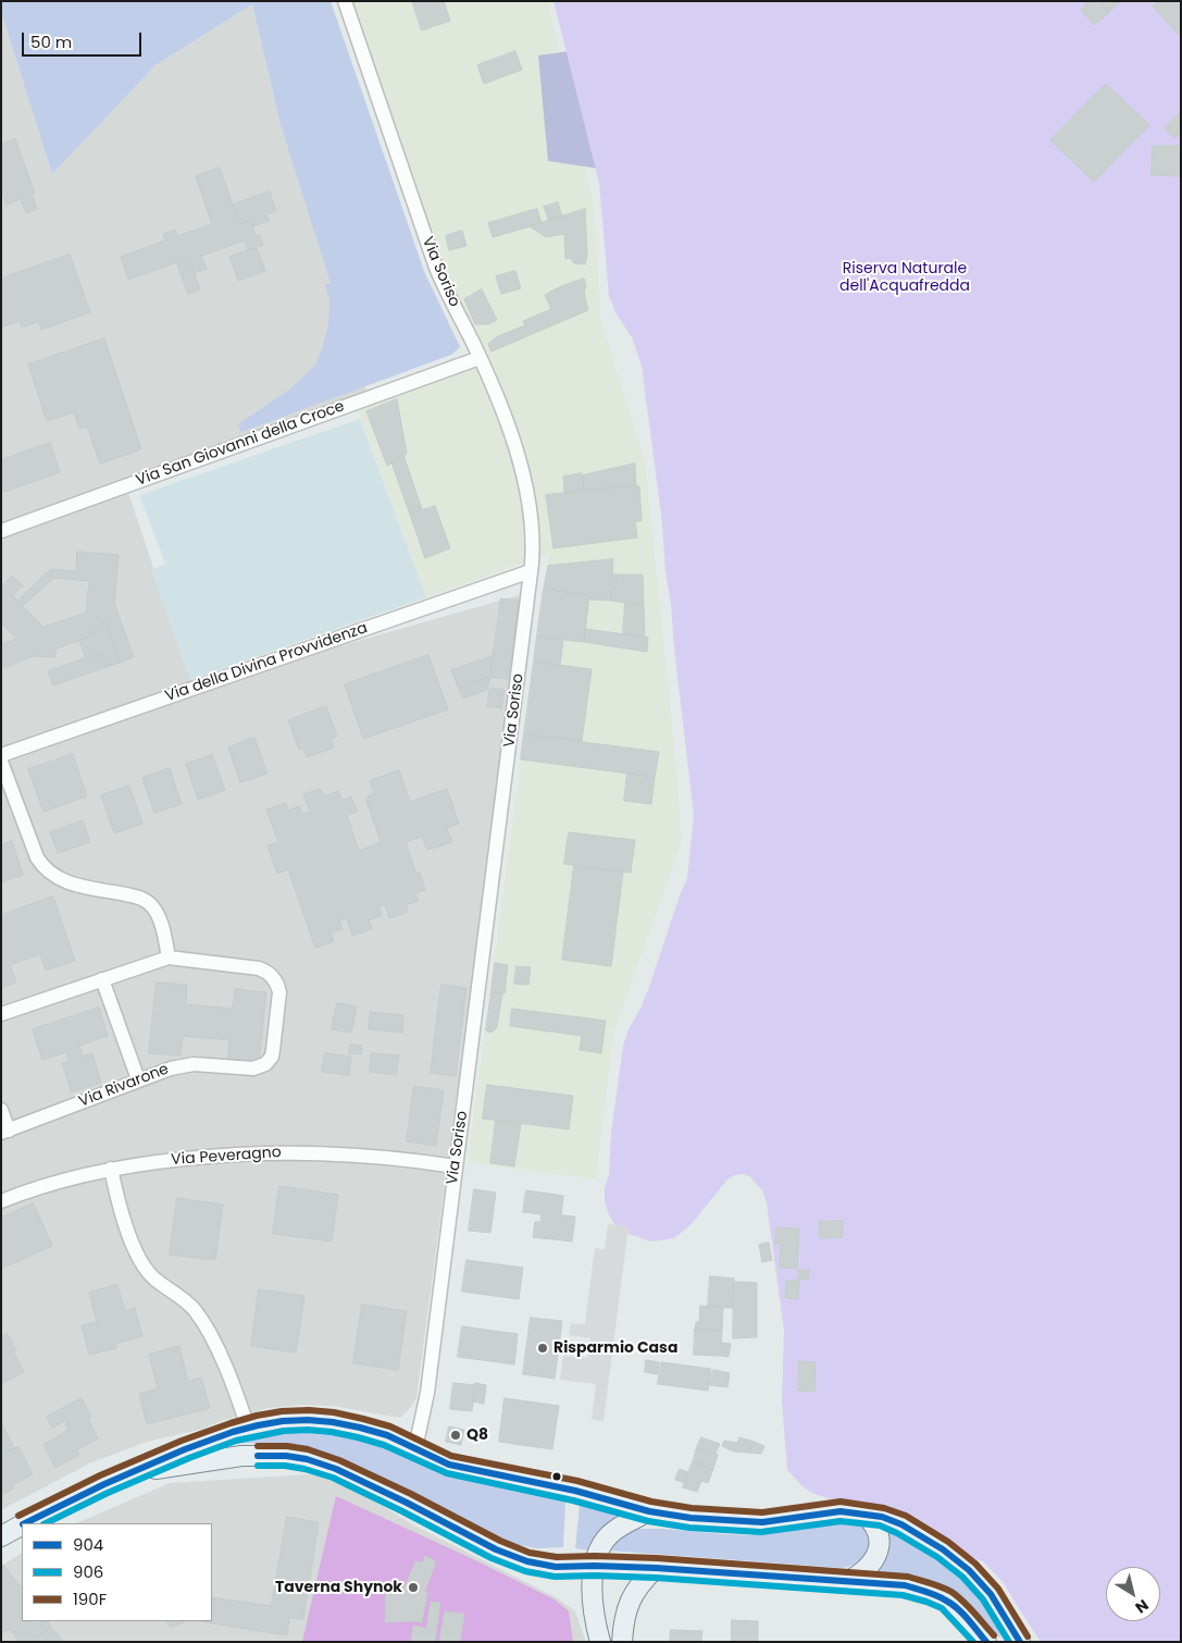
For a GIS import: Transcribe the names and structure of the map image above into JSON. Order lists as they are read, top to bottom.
{
  "streets": {
    "street": [
      "Via Soriso",
      "Via San Giovanni della Croce",
      "Via della Divina Provvidenza",
      "Via Rivarone",
      "Via Peveragno"
    ]
  },
  "crossings": [
    ["Via Soriso", "Via San Giovanni della Croce"],
    ["Via Soriso", "Via della Divina Provvidenza"],
    ["Via Soriso", "Via Peveragno"]
  ],
  "parks": ["Riserva Naturale dell'Acquafredda"],
  "places": ["Risparmio Casa", "Q8", "Taverna Shynok"],
  "lines": ["transit line 190F", "transit line 904", "transit line 906"],
  "legend": ["904", "906", "190F"],
  "scale_bar": "50 m",
  "north": "bottom right"
}
